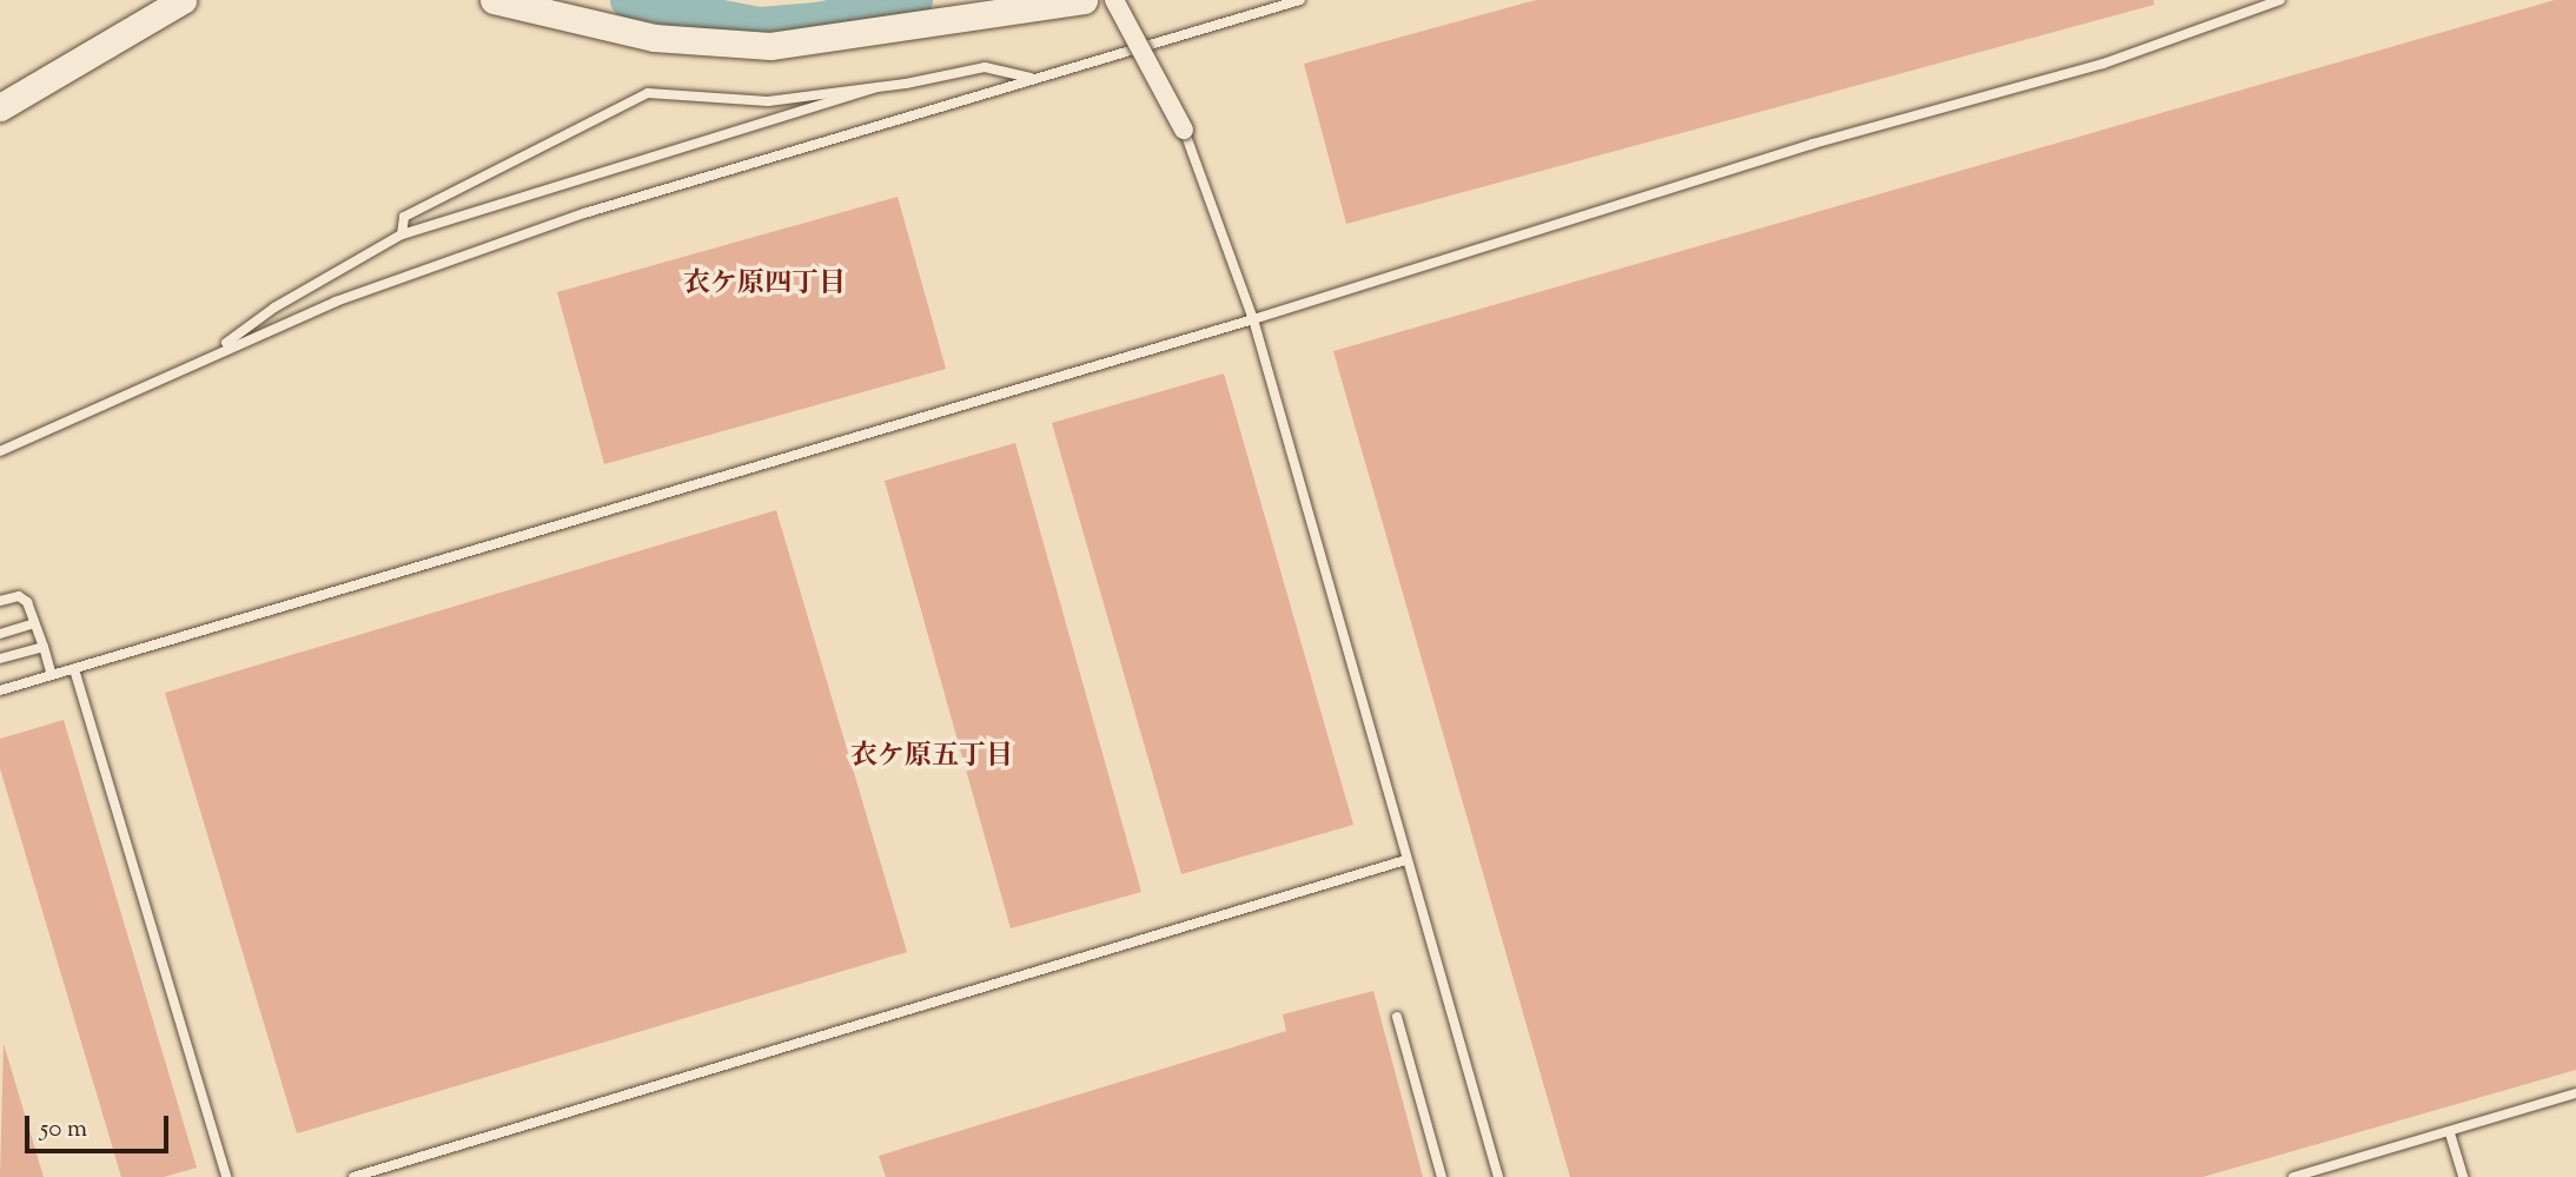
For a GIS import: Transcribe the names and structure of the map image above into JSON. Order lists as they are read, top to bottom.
{
  "districts": ["衣ケ原四丁目", "衣ケ原五丁目"],
  "scale_bar": "50 m"
}
